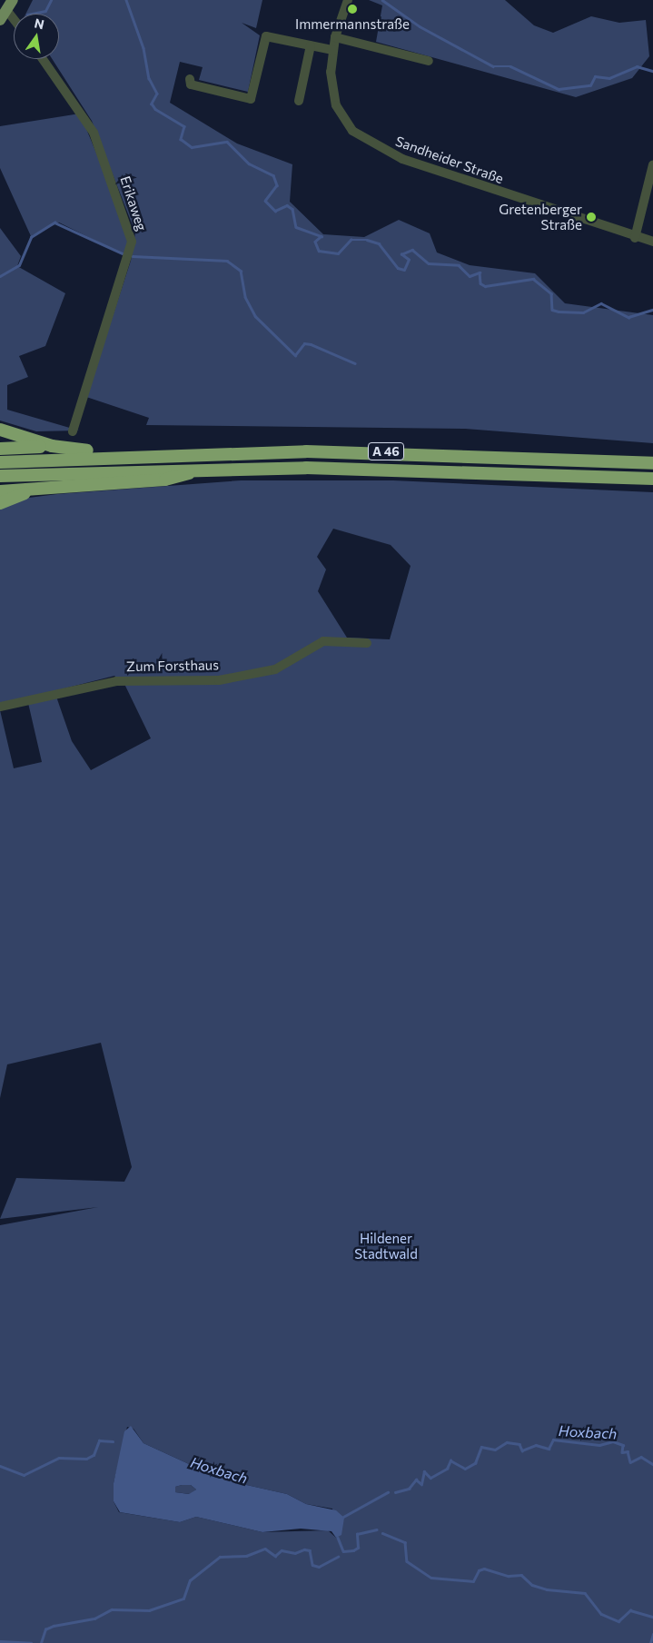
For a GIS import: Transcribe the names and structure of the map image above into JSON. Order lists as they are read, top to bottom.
{
  "streets": {
    "highway": ["A 46"],
    "street": ["Sandheider Straße", "Erikaweg", "Zum Forsthaus"]
  },
  "water": ["Hoxbach"],
  "parks": ["Hildener Stadtwald"],
  "places": ["Immermannstraße", "Gretenberger Straße"],
  "north": "top"
}
